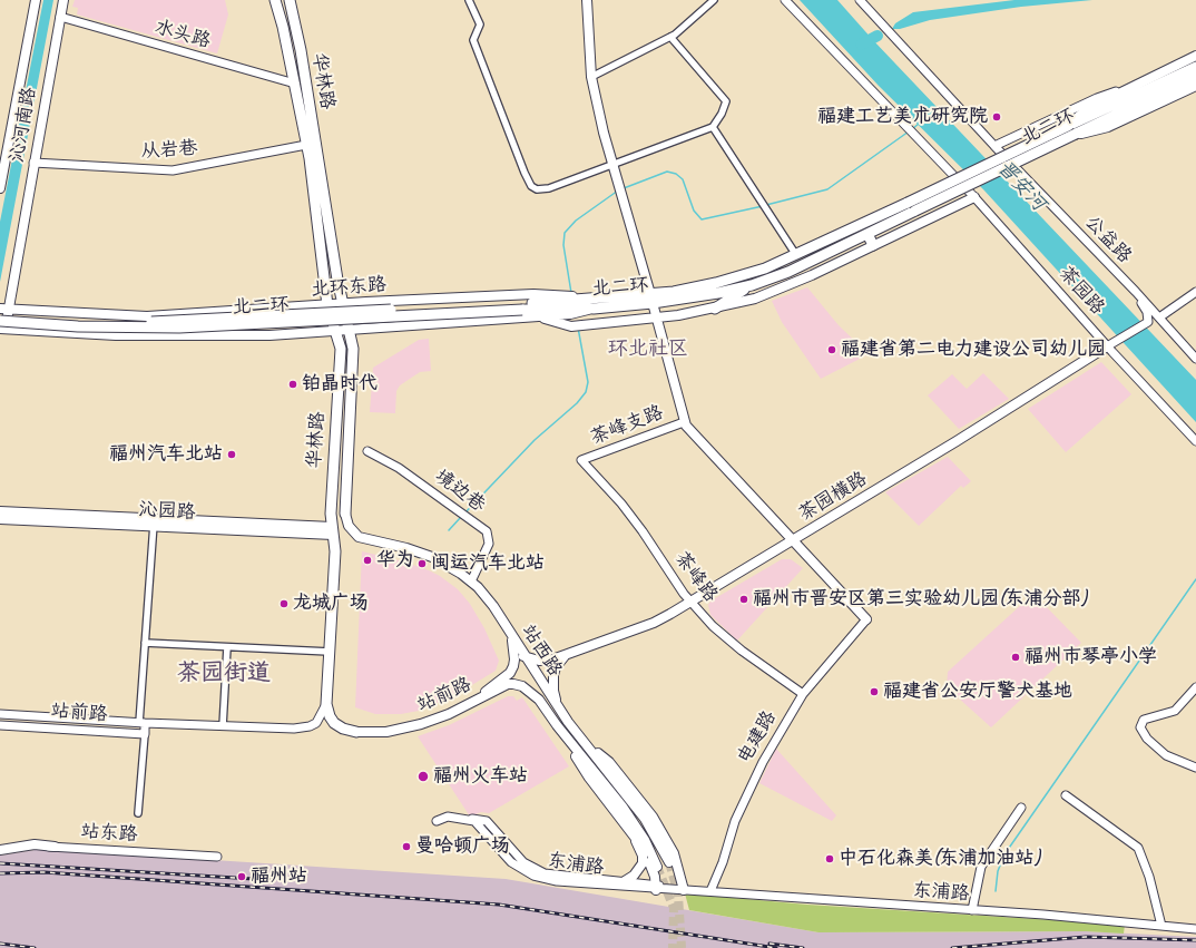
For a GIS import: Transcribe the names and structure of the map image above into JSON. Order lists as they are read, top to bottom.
{
  "streets": {
    "main road": [
      "华林路",
      "沁河南路",
      "北二环",
      "北环东路",
      "茶园横路",
      "沁园路",
      "站西路",
      "站前路"
    ],
    "street": [
      "水头路",
      "从岩巷",
      "公益路",
      "茶园路",
      "茶峰支路",
      "境边巷",
      "茶峰路",
      "电建路",
      "站东路",
      "东浦路"
    ]
  },
  "crossings": [
    ["水头路", "华林路"],
    ["水头路", "沁河南路"],
    ["华林路", "从岩巷"],
    ["华林路", "北环东路"],
    ["华林路", "站西路"],
    ["华林路", "站前路"],
    ["沁河南路", "北二环"],
    ["沁河南路", "从岩巷"],
    ["沁河南路", "北环东路"],
    ["北二环", "北环东路"],
    ["茶园路", "茶园横路"],
    ["茶峰支路", "茶峰路"],
    ["境边巷", "站西路"],
    ["茶园横路", "茶峰路"],
    ["茶园横路", "站西路"],
    ["茶峰路", "电建路"],
    ["站西路", "站前路"],
    ["电建路", "东浦路"]
  ],
  "districts": ["环北社区", "茶园街道"],
  "water": ["晋安河"],
  "places": [
    "福建工艺美术研究院",
    "福建省第二电力建设公司幼儿园",
    "铂晶时代",
    "福州汽车北站",
    "华为",
    "闽运汽车北站",
    "福州市晋安区第三实验幼儿园(东浦分部)",
    "龙城广场",
    "福州市琴亭小学",
    "福建省公安厅警犬基地",
    "福州火车站",
    "曼哈顿广场",
    "中石化森美(东浦加油站)",
    "福州站"
  ]
}
